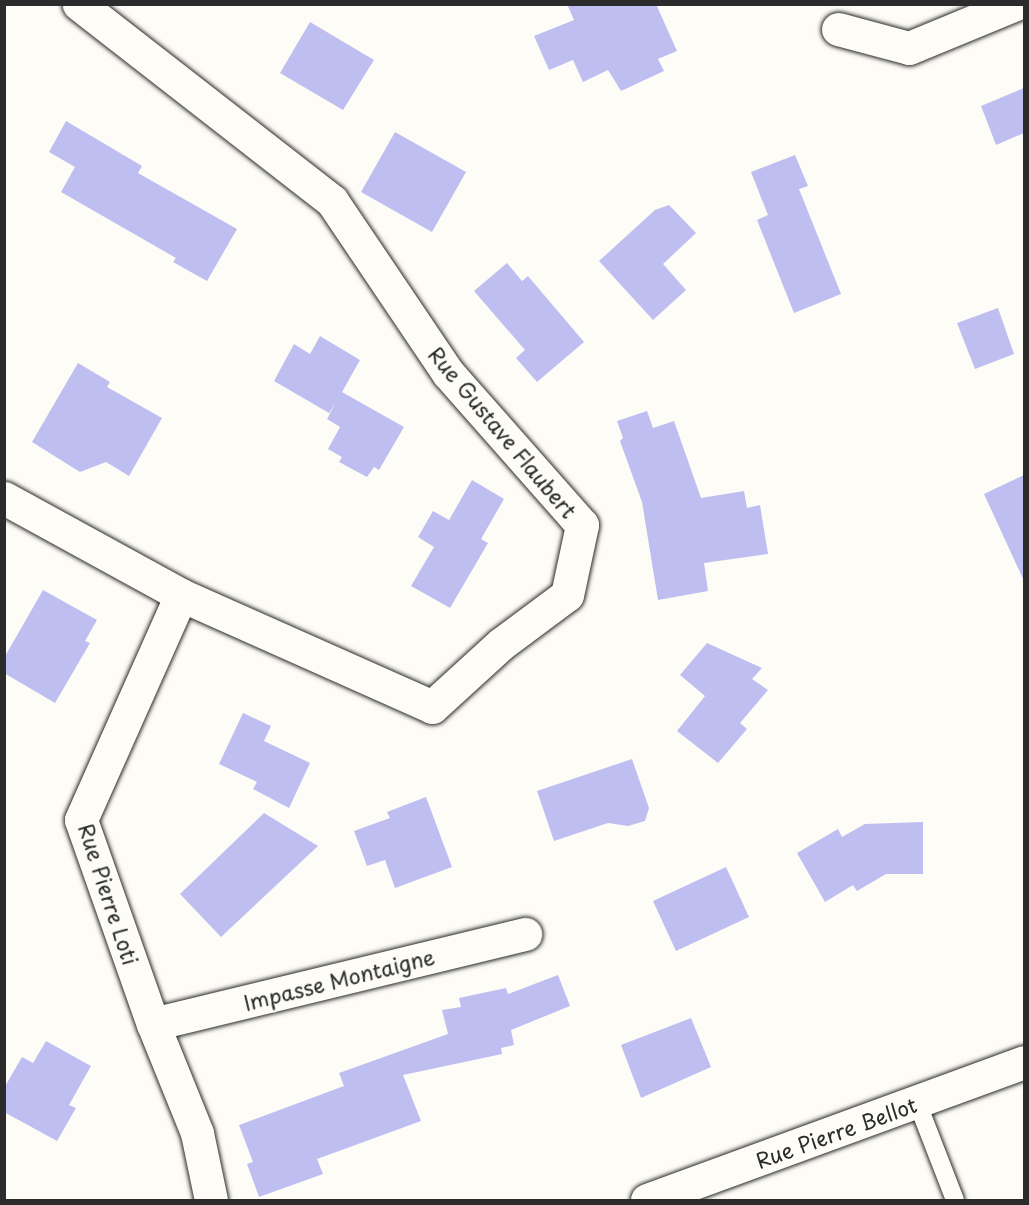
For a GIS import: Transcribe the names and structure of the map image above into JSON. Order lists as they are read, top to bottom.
{
  "streets": {
    "street": [
      "Rue Gustave Flaubert",
      "Rue Pierre Loti",
      "Impasse Montaigne",
      "Rue Pierre Bellot"
    ]
  },
  "crossings": [
    ["Rue Gustave Flaubert", "Rue Pierre Loti"],
    ["Rue Pierre Loti", "Impasse Montaigne"]
  ]
}
